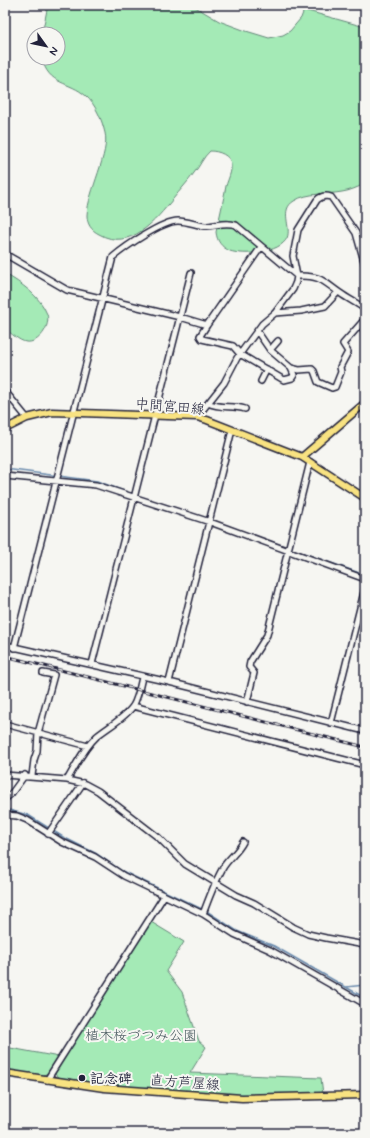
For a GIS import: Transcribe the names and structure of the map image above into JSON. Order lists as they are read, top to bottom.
{
  "streets": {
    "main road": ["中間宮田線", "直方芦屋線"]
  },
  "parks": ["植木桜づつみ公園"],
  "places": ["記念碑"],
  "north": "bottom right"
}
